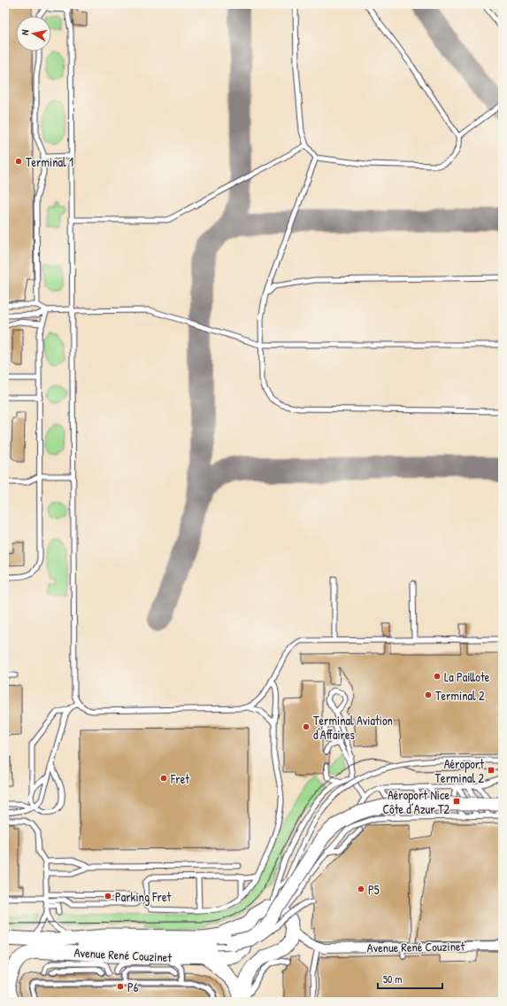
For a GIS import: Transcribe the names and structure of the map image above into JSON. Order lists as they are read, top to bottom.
{
  "streets": {
    "street": ["Avenue René Couzinet"]
  },
  "places": {
    "other": [
      "Terminal 1",
      "La Paillote",
      "Terminal 2",
      "Terminal Aviation d'Affaires",
      "Fret",
      "P5",
      "Parking Fret",
      "P6"
    ],
    "transit": ["Aéroport Terminal 2", "Aéroport Nice Côte d’Azur T2"]
  },
  "scale_bar": "50 m",
  "north": "left"
}
